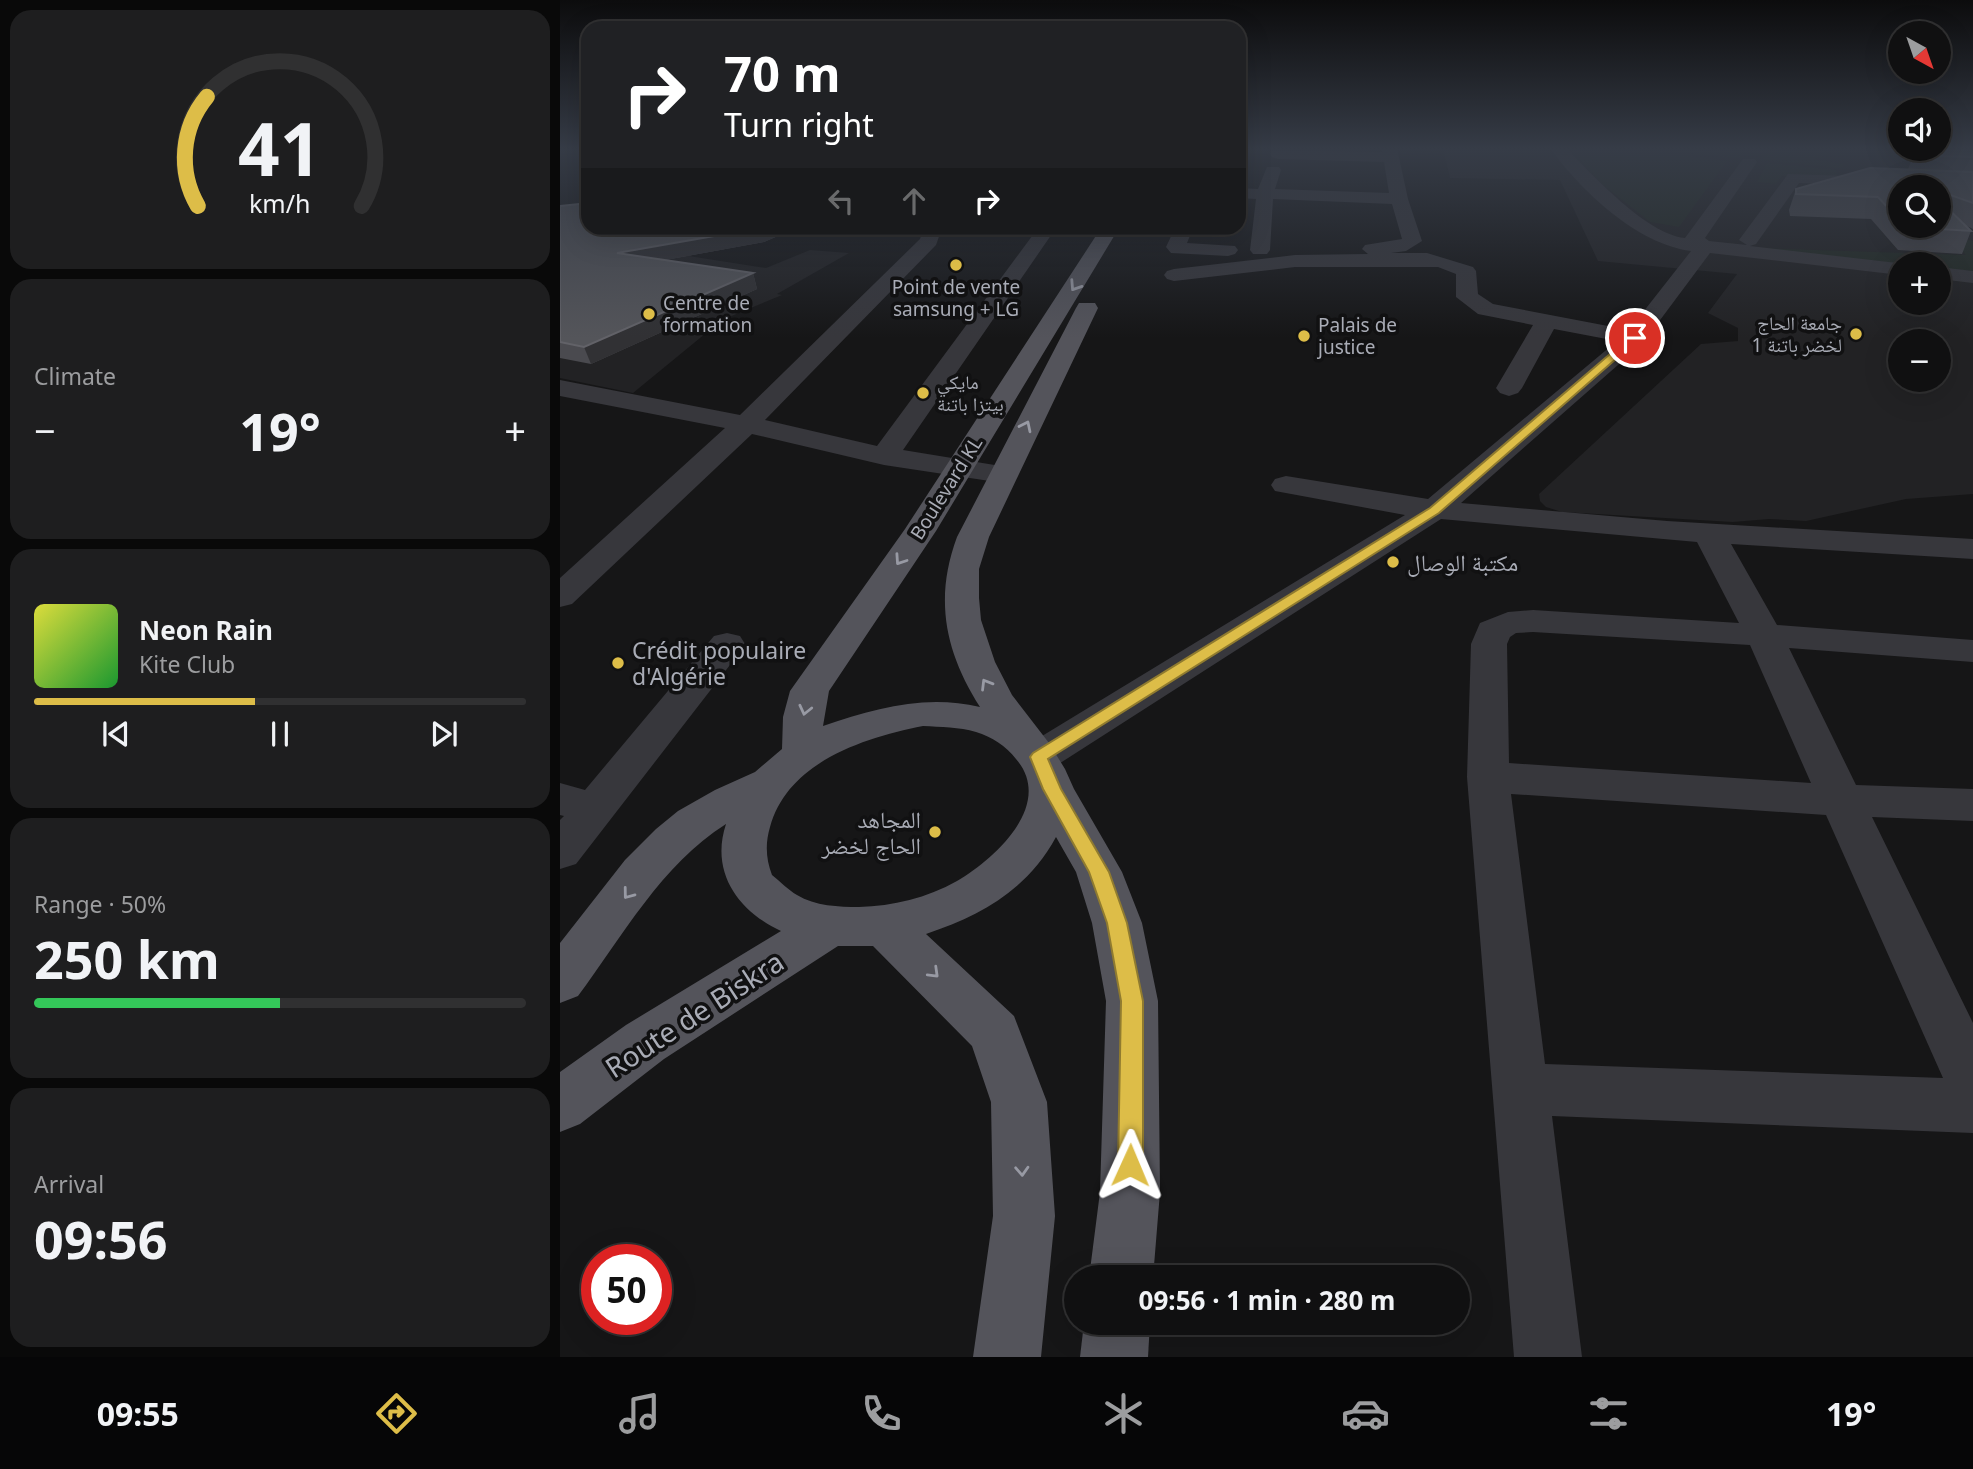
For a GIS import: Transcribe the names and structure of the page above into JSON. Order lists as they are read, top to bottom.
{
  "streets": {
    "main road": ["Boulevard KL", "Route de Biskra"]
  },
  "places": [
    "Point de vente samsung + LG",
    "Centre de formation",
    "جامعة الحاج لخضر باتنة 1",
    "Palais de justice",
    "مايكي بيتزا باتنة",
    "مكتبة الوصال",
    "Crédit populaire d'Algérie",
    "المجاهد الحاج لخضر"
  ],
  "north": "bottom right",
  "page": {
    "map_buttons": ["+", "−"],
    "turn": ["70 m", "Turn right"],
    "tile": [
      "Climate",
      ["Range · 50%", "250 km"],
      ["Arrival", "09:56"]
    ],
    "heat": ["−", "19°", "+"],
    "song": ["Neon Rain", "Kite Club"],
    "limit": "50",
    "trip": "09:56 · 1 min · 280 m",
    "tabs": ["09:55", "19°"],
    "gauge": ["41", "km/h"]
  }
}
